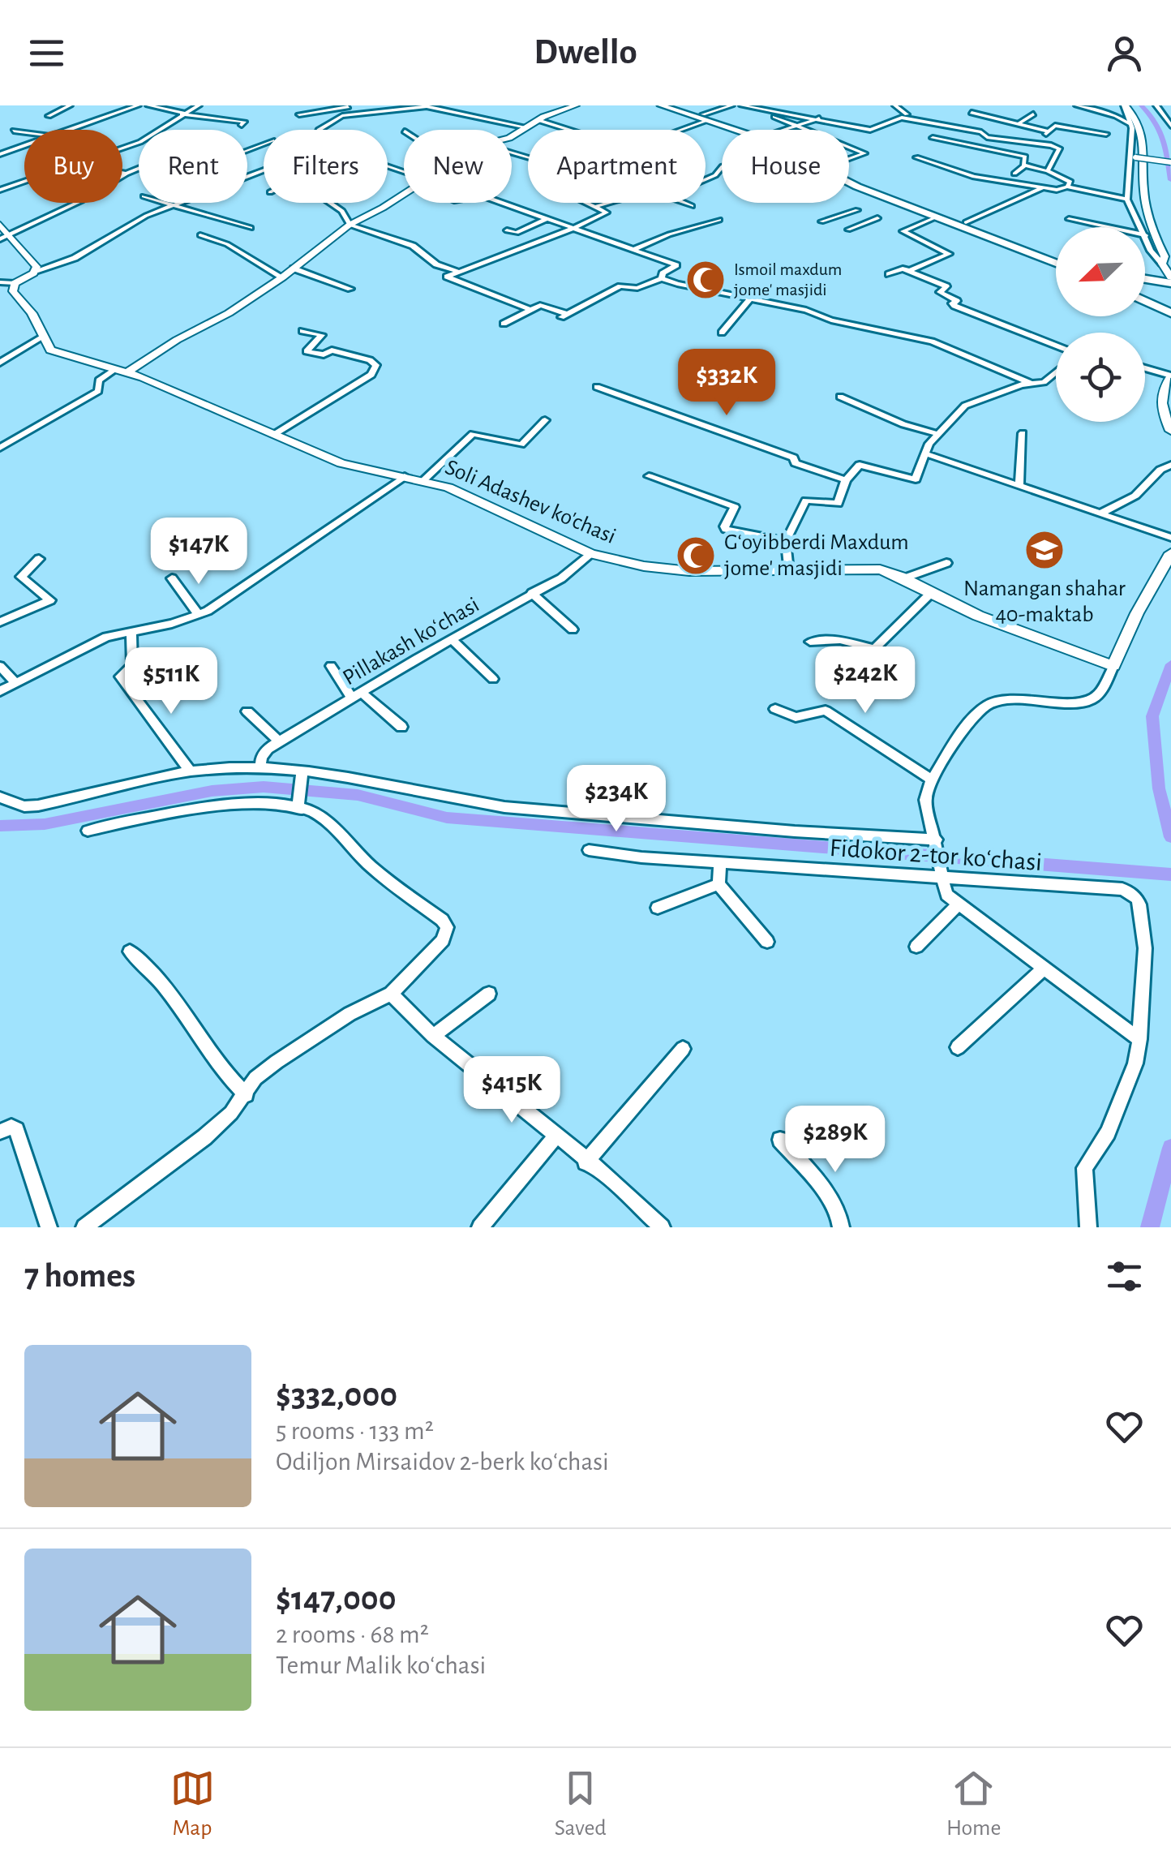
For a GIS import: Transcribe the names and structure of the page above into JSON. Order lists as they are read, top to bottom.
{
  "streets": {
    "street": ["Soli Adashev ko'chasi", "Pillakash koʻchasi", "Fidokor 2-tor koʻchasi"]
  },
  "crossings": [
    ["Soli Adashev ko'chasi", "Pillakash koʻchasi"]
  ],
  "places": {
    "mosque": ["Ismoil maxdum jome' masjidi", "Gʻoyibberdi Maxdum jome' masjidi"],
    "school or university": ["Namangan shahar 40-maktab"]
  },
  "north": "bottom left",
  "page": {
    "header": "Dwello",
    "chip": [
      "Buy",
      "Rent",
      "Filters",
      "New",
      "Apartment",
      "House"
    ],
    "price": [
      "$332K",
      "$147K",
      "$242K",
      "$511K",
      "$234K",
      "$415K",
      "$289K"
    ],
    "heading": "7 homes",
    "list": [
      {
        "name": "$332,000",
        "note": "5 rooms · 133 m² · Odiljon Mirsaidov 2-berk koʻchasi"
      },
      {
        "name": "$147,000",
        "note": "2 rooms · 68 m² · Temur Malik koʻchasi"
      }
    ],
    "tabs": ["Map", "Saved", "Home"]
  }
}
